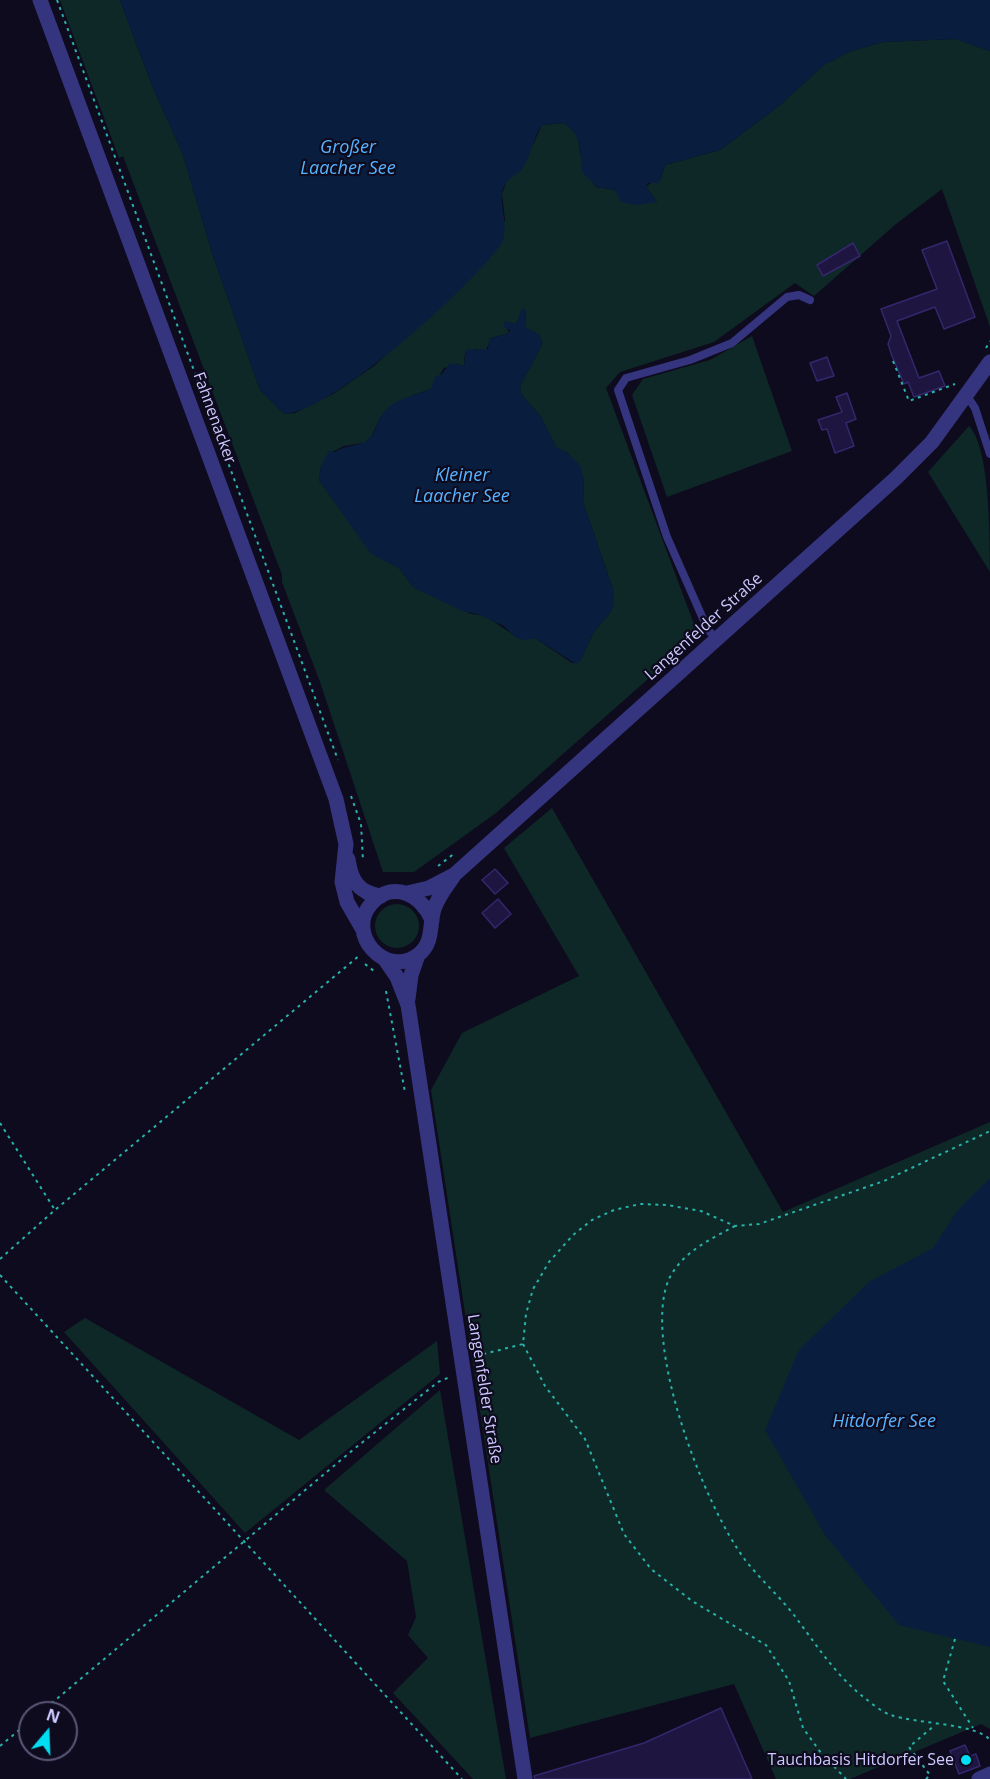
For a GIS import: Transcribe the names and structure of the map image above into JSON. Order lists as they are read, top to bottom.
{
  "streets": {
    "street": ["Fahnenacker", "Langenfelder Straße"]
  },
  "crossings": [
    ["Fahnenacker", "Langenfelder Straße"]
  ],
  "water": ["Großer Laacher See", "Kleiner Laacher See", "Hitdorfer See"],
  "places": ["Tauchbasis Hitdorfer See"],
  "north": "top"
}
